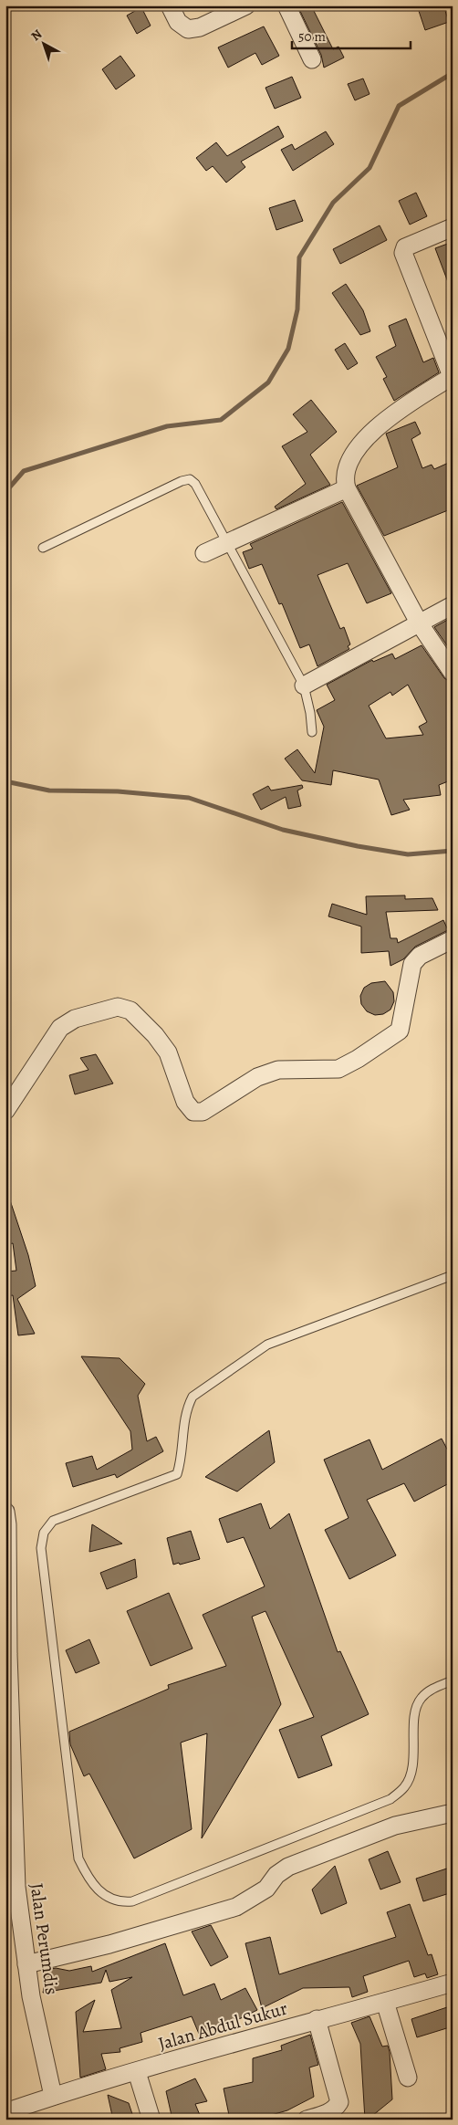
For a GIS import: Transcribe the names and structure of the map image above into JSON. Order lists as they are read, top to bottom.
{
  "streets": {
    "street": ["Jalan Perumdis", "Jalan Abdul Sukur"]
  },
  "crossings": [
    ["Jalan Perumdis", "Jalan Abdul Sukur"]
  ],
  "scale_bar": "50 m",
  "north": "top left"
}
